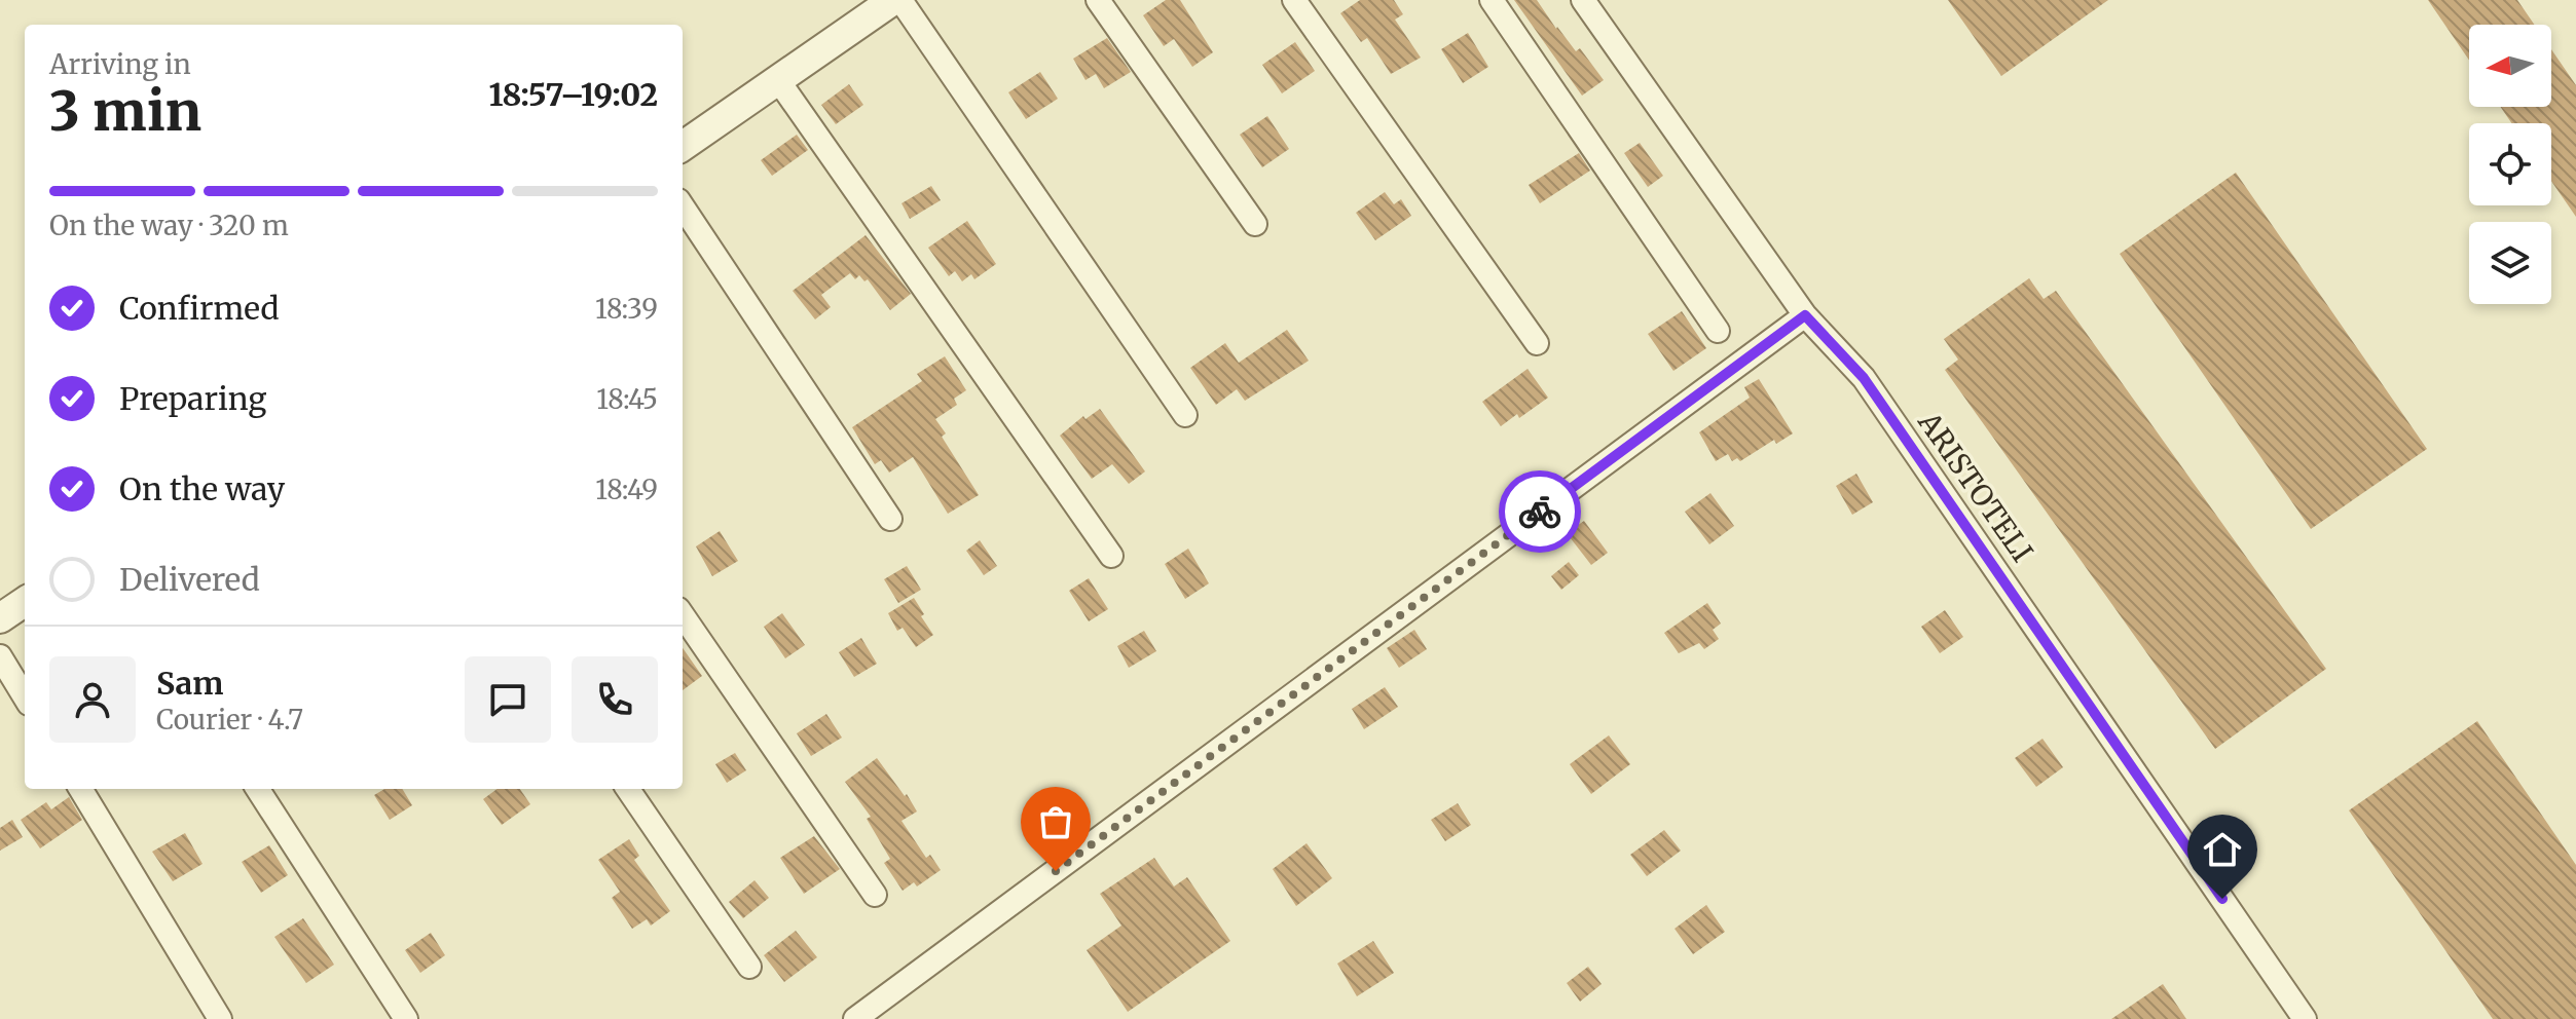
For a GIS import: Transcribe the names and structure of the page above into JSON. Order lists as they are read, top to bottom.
{
  "streets": {
    "street": ["ARISTOTELI"]
  },
  "north": "left",
  "page": {
    "heading": ["3 min", "Arriving in", "18:57–19:02"],
    "panel": ["Sam", "Courier · 4.7"],
    "bar": "On the way · 320 m",
    "list": [
      ["Confirmed", "18:39"],
      ["Preparing", "18:45"],
      ["On the way", "18:49"],
      "Delivered"
    ]
  }
}
